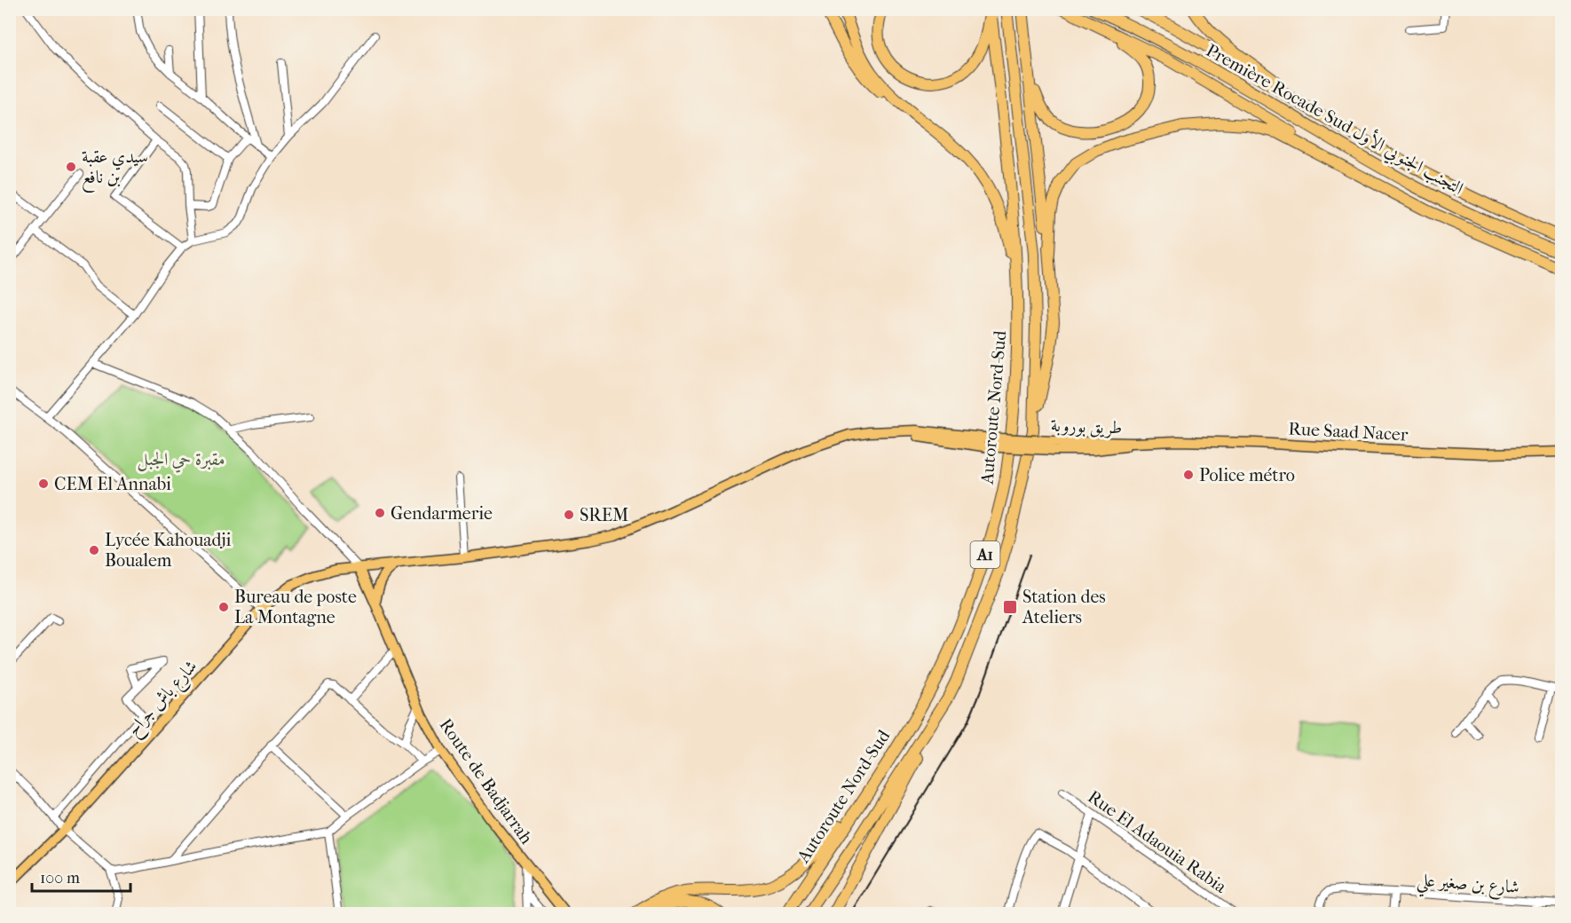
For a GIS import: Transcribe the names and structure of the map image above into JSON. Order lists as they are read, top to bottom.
{
  "streets": {
    "highway": ["Première Rocade Sud التجنب الجنوبي الأول", "Autoroute Nord-Sud", "A1"],
    "main road": [
      "طريق بوروبة",
      "Rue Saad Nacer",
      "شارع باش جراح",
      "Route de Badjarrah"
    ],
    "street": ["Rue El Adaouia Rabia", "شارع بن صغير علي"]
  },
  "crossings": [
    ["طريق بوروبة", "Rue Saad Nacer"],
    ["طريق بوروبة", "شارع باش جراح"],
    ["شارع باش جراح", "Route de Badjarrah"]
  ],
  "parks": ["مقبرة حي الجبل"],
  "places": {
    "other": [
      "سيدي عقبة بن نافع",
      "Police métro",
      "CEM El Annabi",
      "Gendarmerie",
      "SREM",
      "Lycée Kahouadji Boualem",
      "Bureau de poste La Montagne"
    ],
    "transit": ["Station des Ateliers"]
  },
  "scale_bar": "100 m"
}
